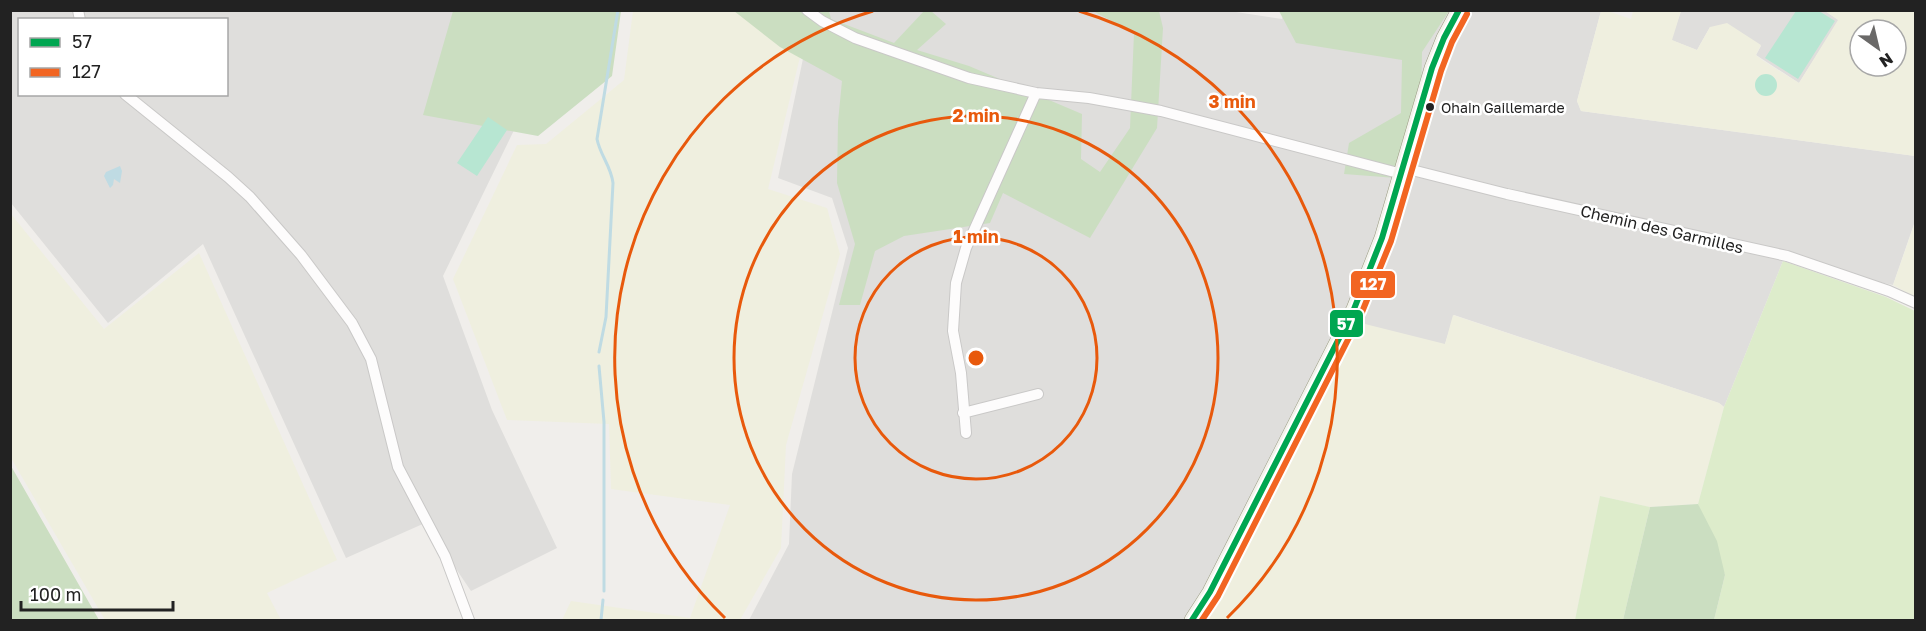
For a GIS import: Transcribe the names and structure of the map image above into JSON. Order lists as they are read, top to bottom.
{
  "streets": {
    "street": ["Chemin des Garmilles"]
  },
  "places": ["Ohain Gaillemarde"],
  "lines": ["transit line 57", "transit line 127"],
  "legend": ["57", "127"],
  "scale_bar": "100 m",
  "north": "bottom right",
  "rings": ["3 min", "2 min", "1 min"]
}
